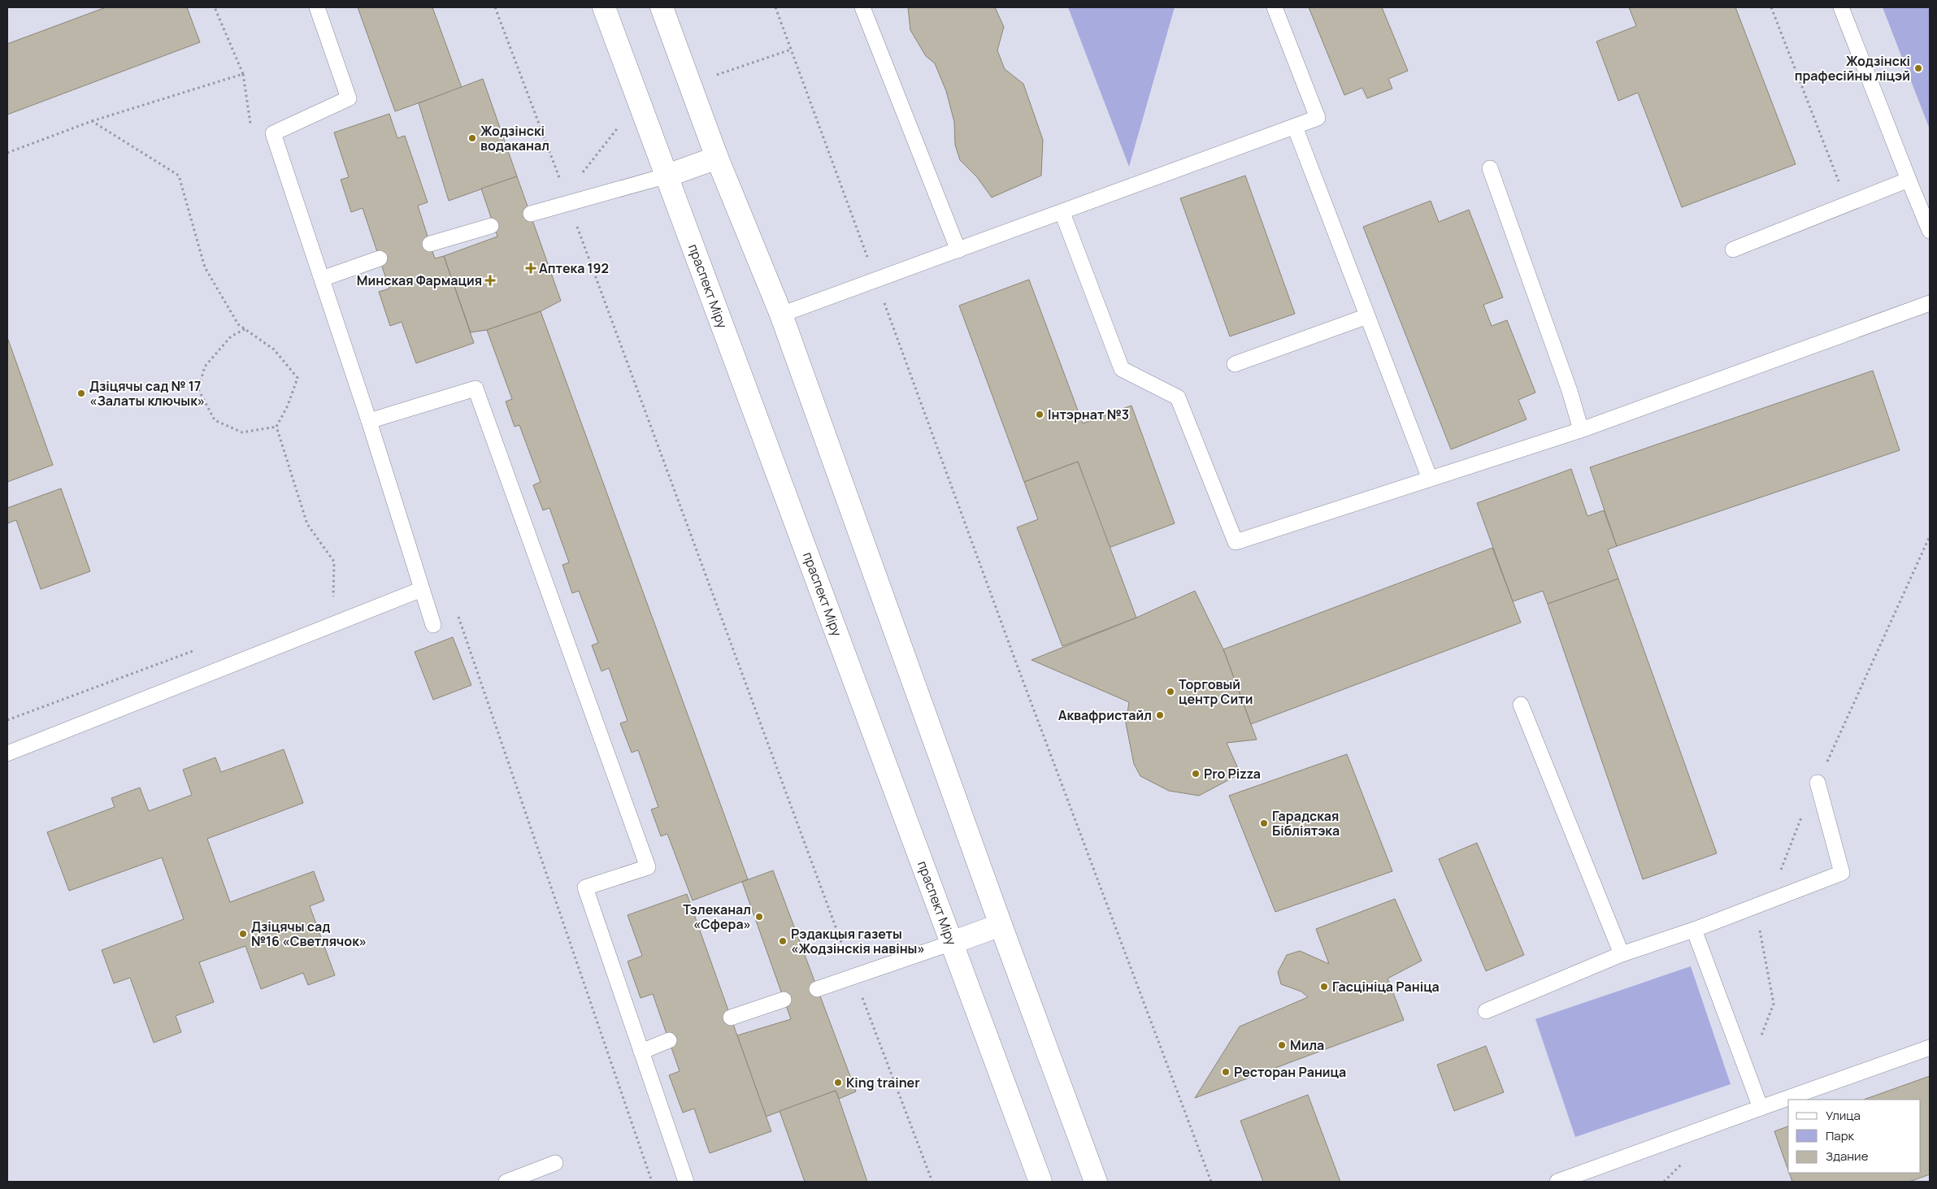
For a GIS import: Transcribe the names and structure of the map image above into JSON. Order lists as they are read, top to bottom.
{
  "streets": {
    "main road": ["праспект Міру"]
  },
  "places": {
    "other": [
      "Жодзінскі прафесійны ліцэй",
      "Жодзінскі водаканал",
      "Дзіцячы сад № 17 «Залаты ключык»",
      "Інтэрнат №3",
      "Торговый центр Сити",
      "Аквафристайл",
      "Pro Pizza",
      "Гарадская Бібліятэка",
      "Тэлеканал «Сфера»",
      "Дзіцячы сад №16 «Светлячок»",
      "Рэдакцыя газеты «Жодзінскія навіны»",
      "Гасцініца Раніца",
      "Мила",
      "Ресторан Раница",
      "King trainer"
    ],
    "health": ["Аптека 192", "Минская Фармация"]
  },
  "legend": ["Улица", "Парк", "Здание"]
}
